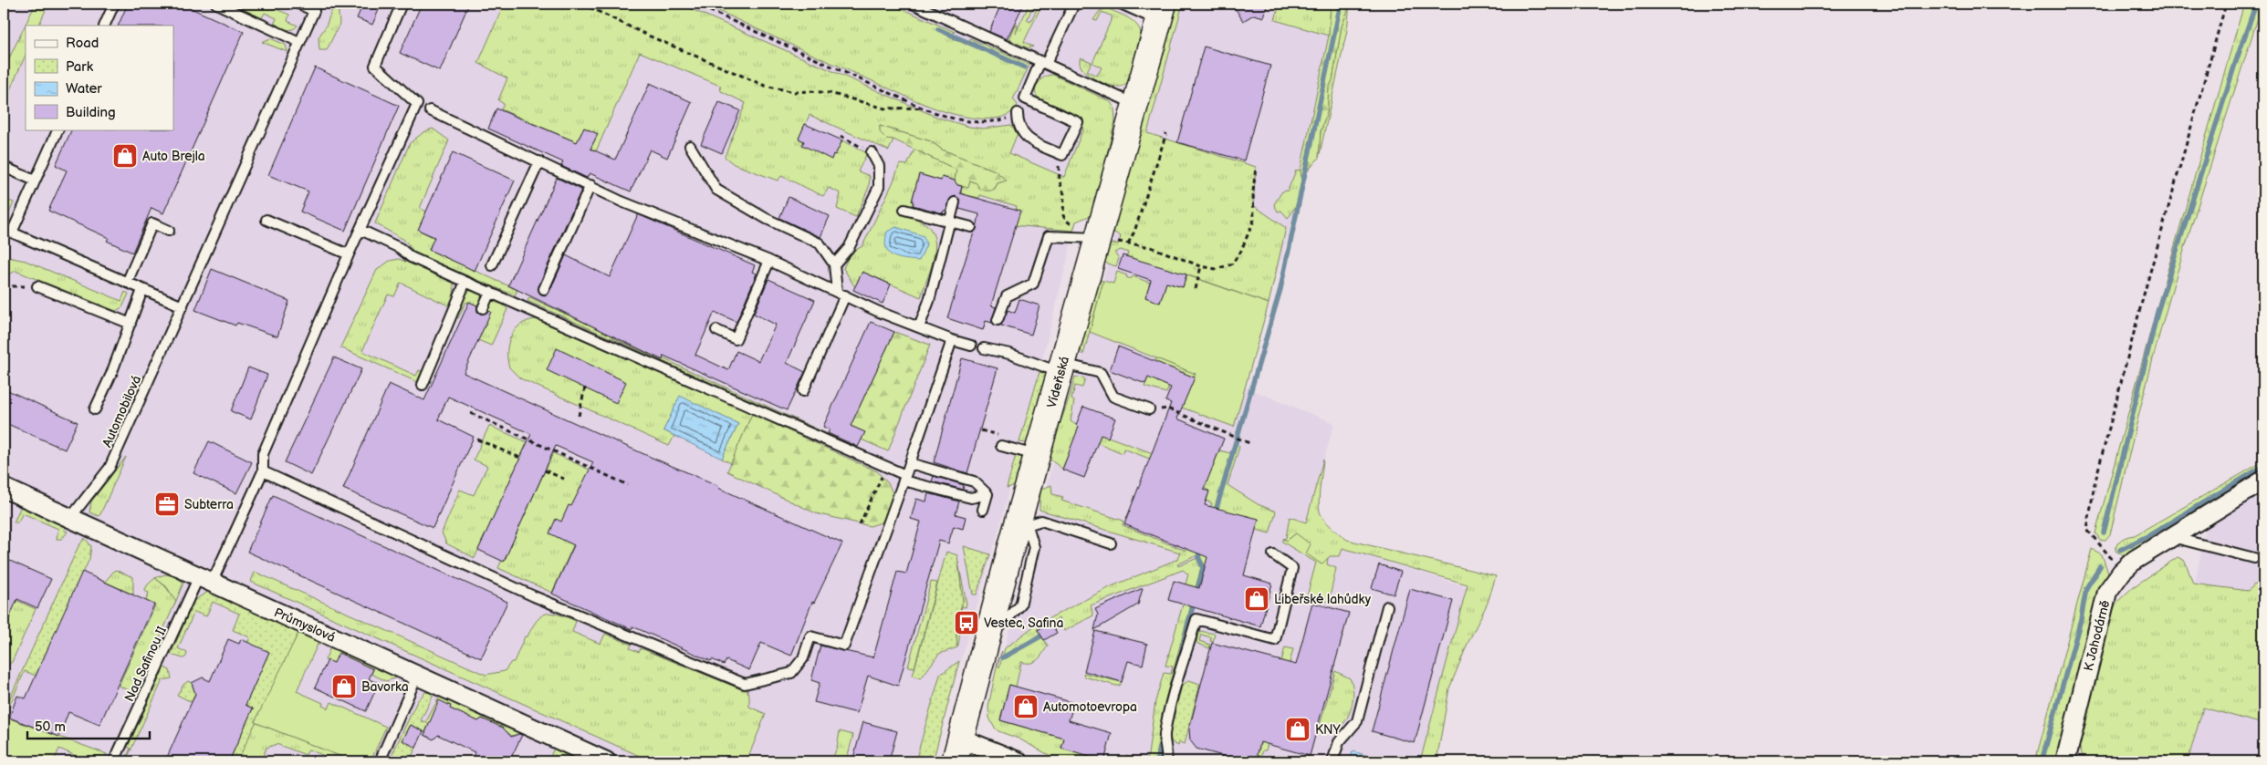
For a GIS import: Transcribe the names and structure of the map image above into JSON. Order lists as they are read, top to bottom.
{
  "streets": {
    "main road": ["Vídeňská"],
    "street": ["Průmyslová", "K Jahodárně"],
    "lane": ["Automobilová", "Nad Safinou II"]
  },
  "crossings": [
    ["Automobilová", "Průmyslová"],
    ["Průmyslová", "Nad Safinou II"]
  ],
  "places": {
    "shop": [
      "Auto Brejla",
      "Libeřské lahůdky",
      "Bavorka",
      "Automotoevropa",
      "KNY"
    ],
    "office": ["Subterra"],
    "bus stop": ["Vestec, Safina"]
  },
  "legend": [
    "Road",
    "Park",
    "Water",
    "Building"
  ],
  "scale_bar": "50 m"
}
